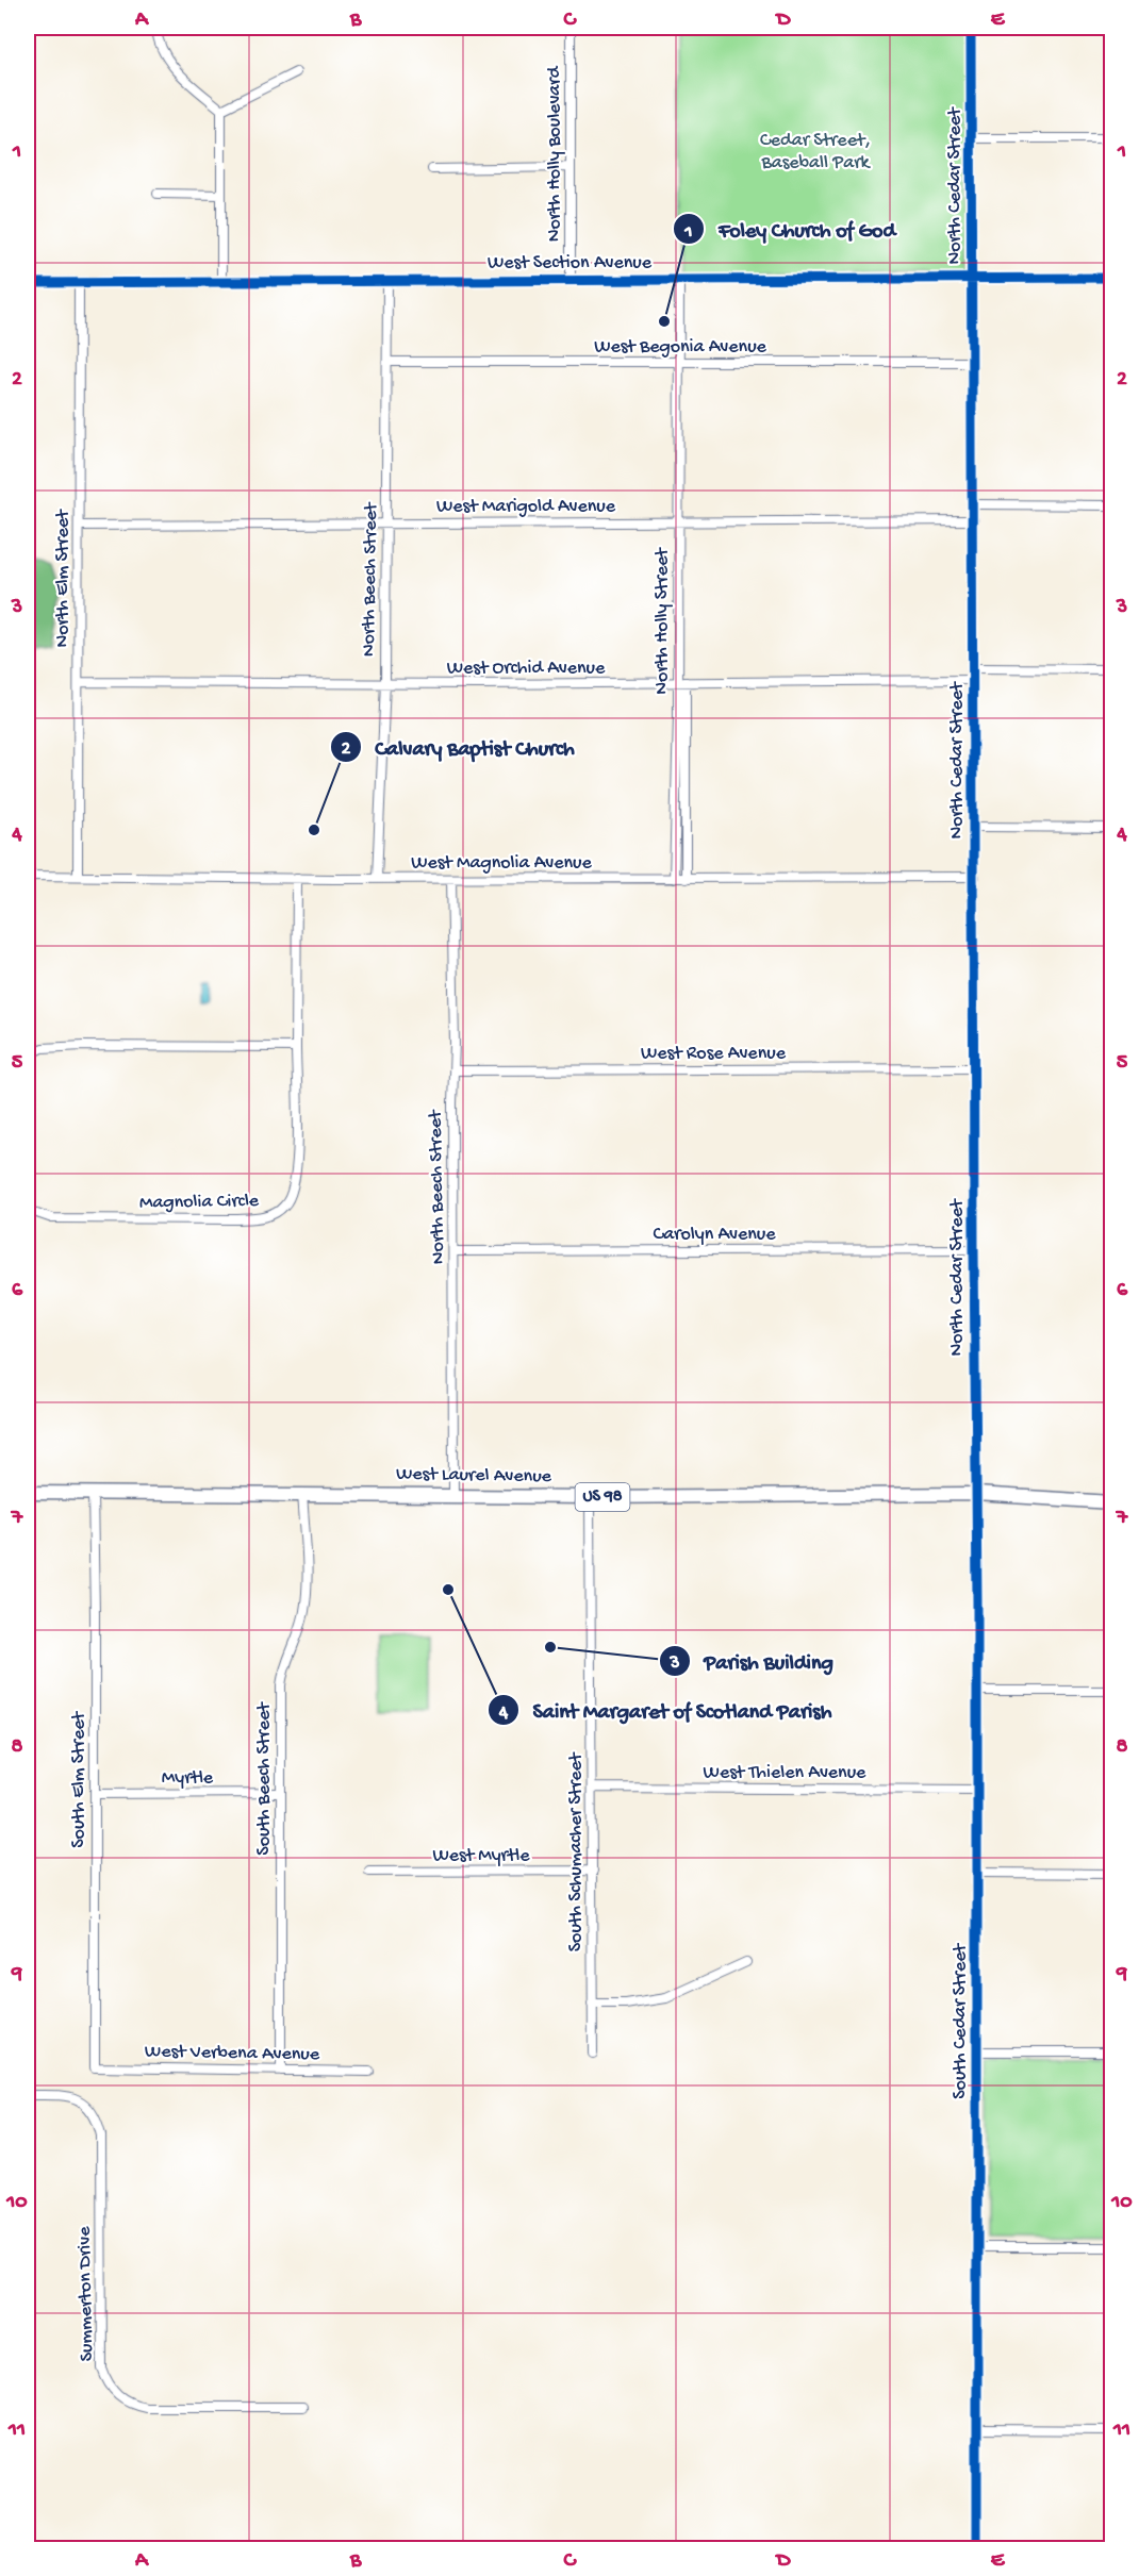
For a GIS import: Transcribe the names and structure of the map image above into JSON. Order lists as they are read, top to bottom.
{
  "streets": {
    "main road": ["West Laurel Avenue", "US 98"],
    "street": [
      "North Holly Boulevard",
      "North Cedar Street",
      "West Section Avenue",
      "West Begonia Avenue",
      "West Marigold Avenue",
      "North Elm Street",
      "North Beech Street",
      "North Holly Street",
      "West Orchid Avenue",
      "West Magnolia Avenue",
      "West Rose Avenue",
      "Magnolia Circle",
      "Carolyn Avenue",
      "West Thielen Avenue",
      "Myrtle",
      "South Beech Street",
      "South Elm Street",
      "South Schumacher Street",
      "West Myrtle",
      "South Cedar Street",
      "West Verbena Avenue",
      "Summerton Drive"
    ]
  },
  "crossings": [
    ["North Holly Boulevard", "West Section Avenue"],
    ["North Cedar Street", "West Section Avenue"],
    ["North Cedar Street", "West Begonia Avenue"],
    ["North Cedar Street", "West Marigold Avenue"],
    ["North Cedar Street", "West Orchid Avenue"],
    ["North Cedar Street", "West Magnolia Avenue"],
    ["North Cedar Street", "West Rose Avenue"],
    ["North Cedar Street", "Carolyn Avenue"],
    ["North Cedar Street", "West Laurel Avenue"],
    ["North Cedar Street", "South Cedar Street"],
    ["West Section Avenue", "North Elm Street"],
    ["West Section Avenue", "North Beech Street"],
    ["West Section Avenue", "North Holly Street"],
    ["West Begonia Avenue", "North Beech Street"],
    ["West Begonia Avenue", "North Holly Street"],
    ["West Marigold Avenue", "North Elm Street"],
    ["West Marigold Avenue", "North Beech Street"],
    ["West Marigold Avenue", "North Holly Street"],
    ["North Elm Street", "West Orchid Avenue"],
    ["North Elm Street", "West Magnolia Avenue"],
    ["North Beech Street", "West Orchid Avenue"],
    ["North Beech Street", "West Magnolia Avenue"],
    ["North Beech Street", "West Rose Avenue"],
    ["North Beech Street", "Carolyn Avenue"],
    ["North Beech Street", "West Laurel Avenue"],
    ["North Holly Street", "West Orchid Avenue"],
    ["North Holly Street", "West Magnolia Avenue"],
    ["West Magnolia Avenue", "Magnolia Circle"],
    ["West Laurel Avenue", "South Beech Street"],
    ["West Laurel Avenue", "South Elm Street"],
    ["West Laurel Avenue", "South Schumacher Street"],
    ["West Laurel Avenue", "South Cedar Street"],
    ["West Thielen Avenue", "South Schumacher Street"],
    ["West Thielen Avenue", "South Cedar Street"],
    ["Myrtle", "South Beech Street"],
    ["Myrtle", "South Elm Street"],
    ["South Beech Street", "West Verbena Avenue"],
    ["South Elm Street", "West Verbena Avenue"],
    ["South Schumacher Street", "West Myrtle"]
  ],
  "parks": ["Cedar Street, Baseball Park"],
  "places": [
    "Foley Church of God",
    "Calvary Baptist Church",
    "Saint Margaret of Scotland Parish",
    "Parish Building"
  ],
  "grid": {
    "columns": [
      "A",
      "B",
      "C",
      "D",
      "E"
    ],
    "rows": [
      "1",
      "2",
      "3",
      "4",
      "5",
      "6",
      "7",
      "8",
      "9",
      "10",
      "11"
    ]
  }
}
